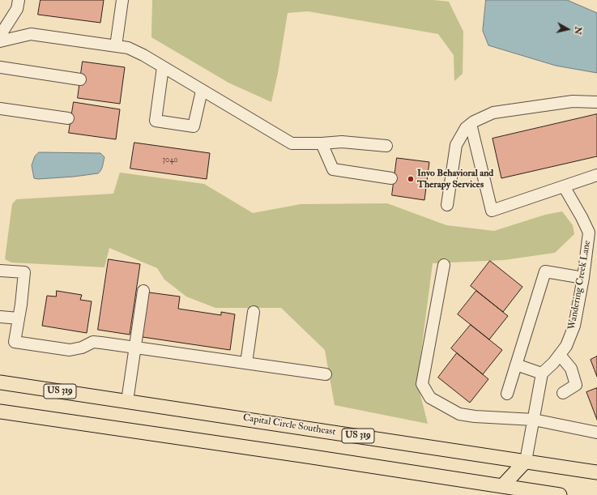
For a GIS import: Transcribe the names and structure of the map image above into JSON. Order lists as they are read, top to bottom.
{
  "streets": {
    "main road": ["US 319", "Capital Circle Southeast"],
    "street": ["Wandering Creek Lane"]
  },
  "places": ["Invo Behavioral and Therapy Services"],
  "house_numbers": ["3040"],
  "north": "right"
}
